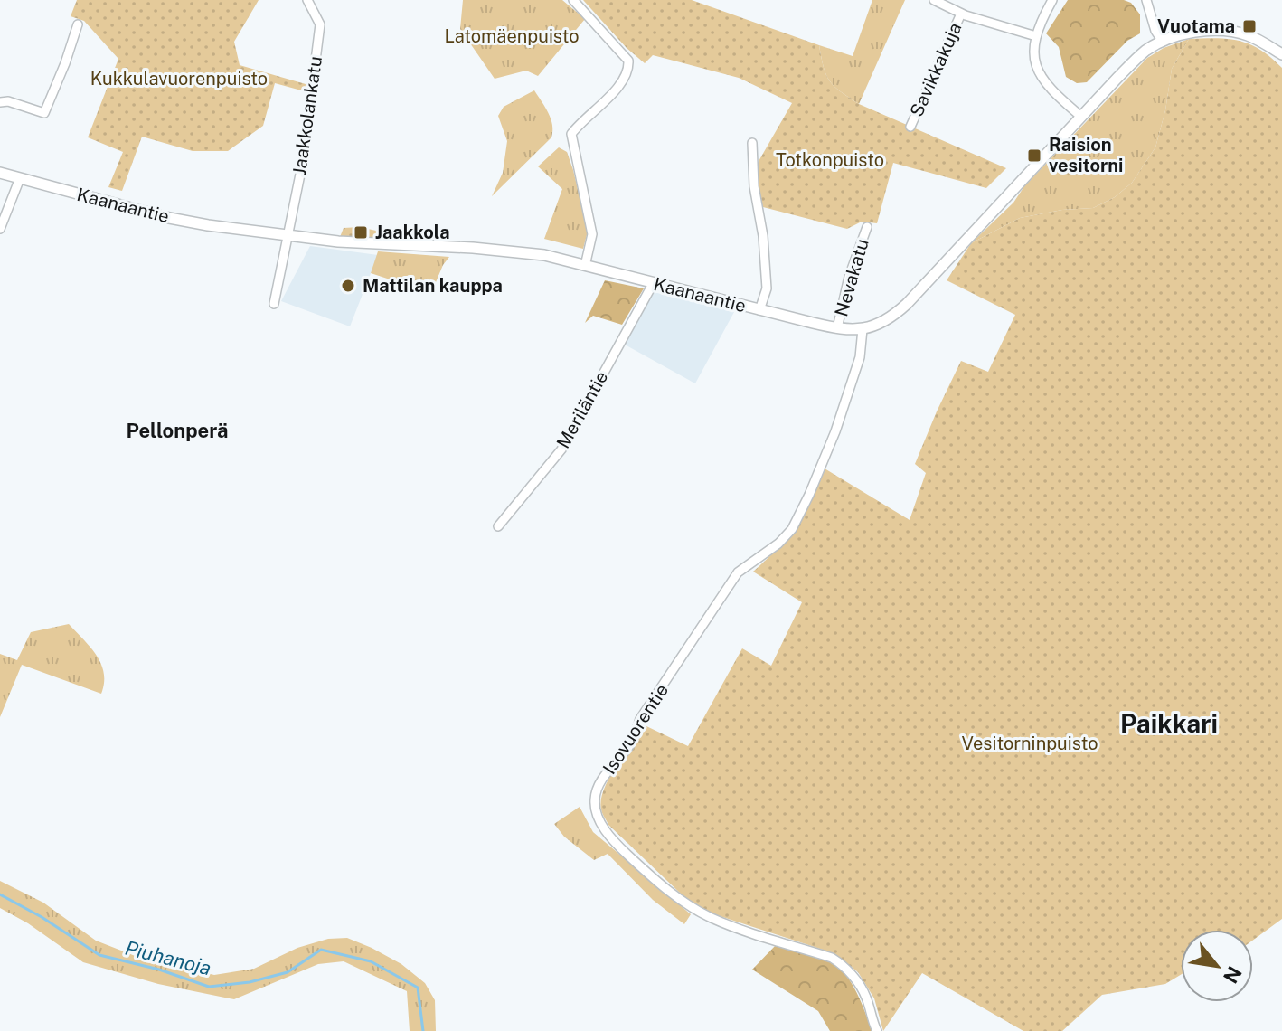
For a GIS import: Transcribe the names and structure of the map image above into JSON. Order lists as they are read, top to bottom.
{
  "streets": {
    "street": [
      "Savikkakuja",
      "Jaakkolankatu",
      "Kaanaantie",
      "Nevakatu",
      "Meriläntie",
      "Isovuorentie"
    ]
  },
  "crossings": [
    ["Jaakkolankatu", "Kaanaantie"],
    ["Kaanaantie", "Nevakatu"],
    ["Kaanaantie", "Meriläntie"],
    ["Kaanaantie", "Isovuorentie"]
  ],
  "districts": ["Pellonperä", "Paikkari"],
  "water": ["Piuhanoja"],
  "parks": [
    "Latomäenpuisto",
    "Kukkulavuorenpuisto",
    "Totkonpuisto",
    "Vesitorninpuisto"
  ],
  "places": {
    "transit": ["Vuotama", "Raision vesitorni", "Jaakkola"],
    "other": ["Mattilan kauppa"]
  },
  "north": "bottom right"
}
